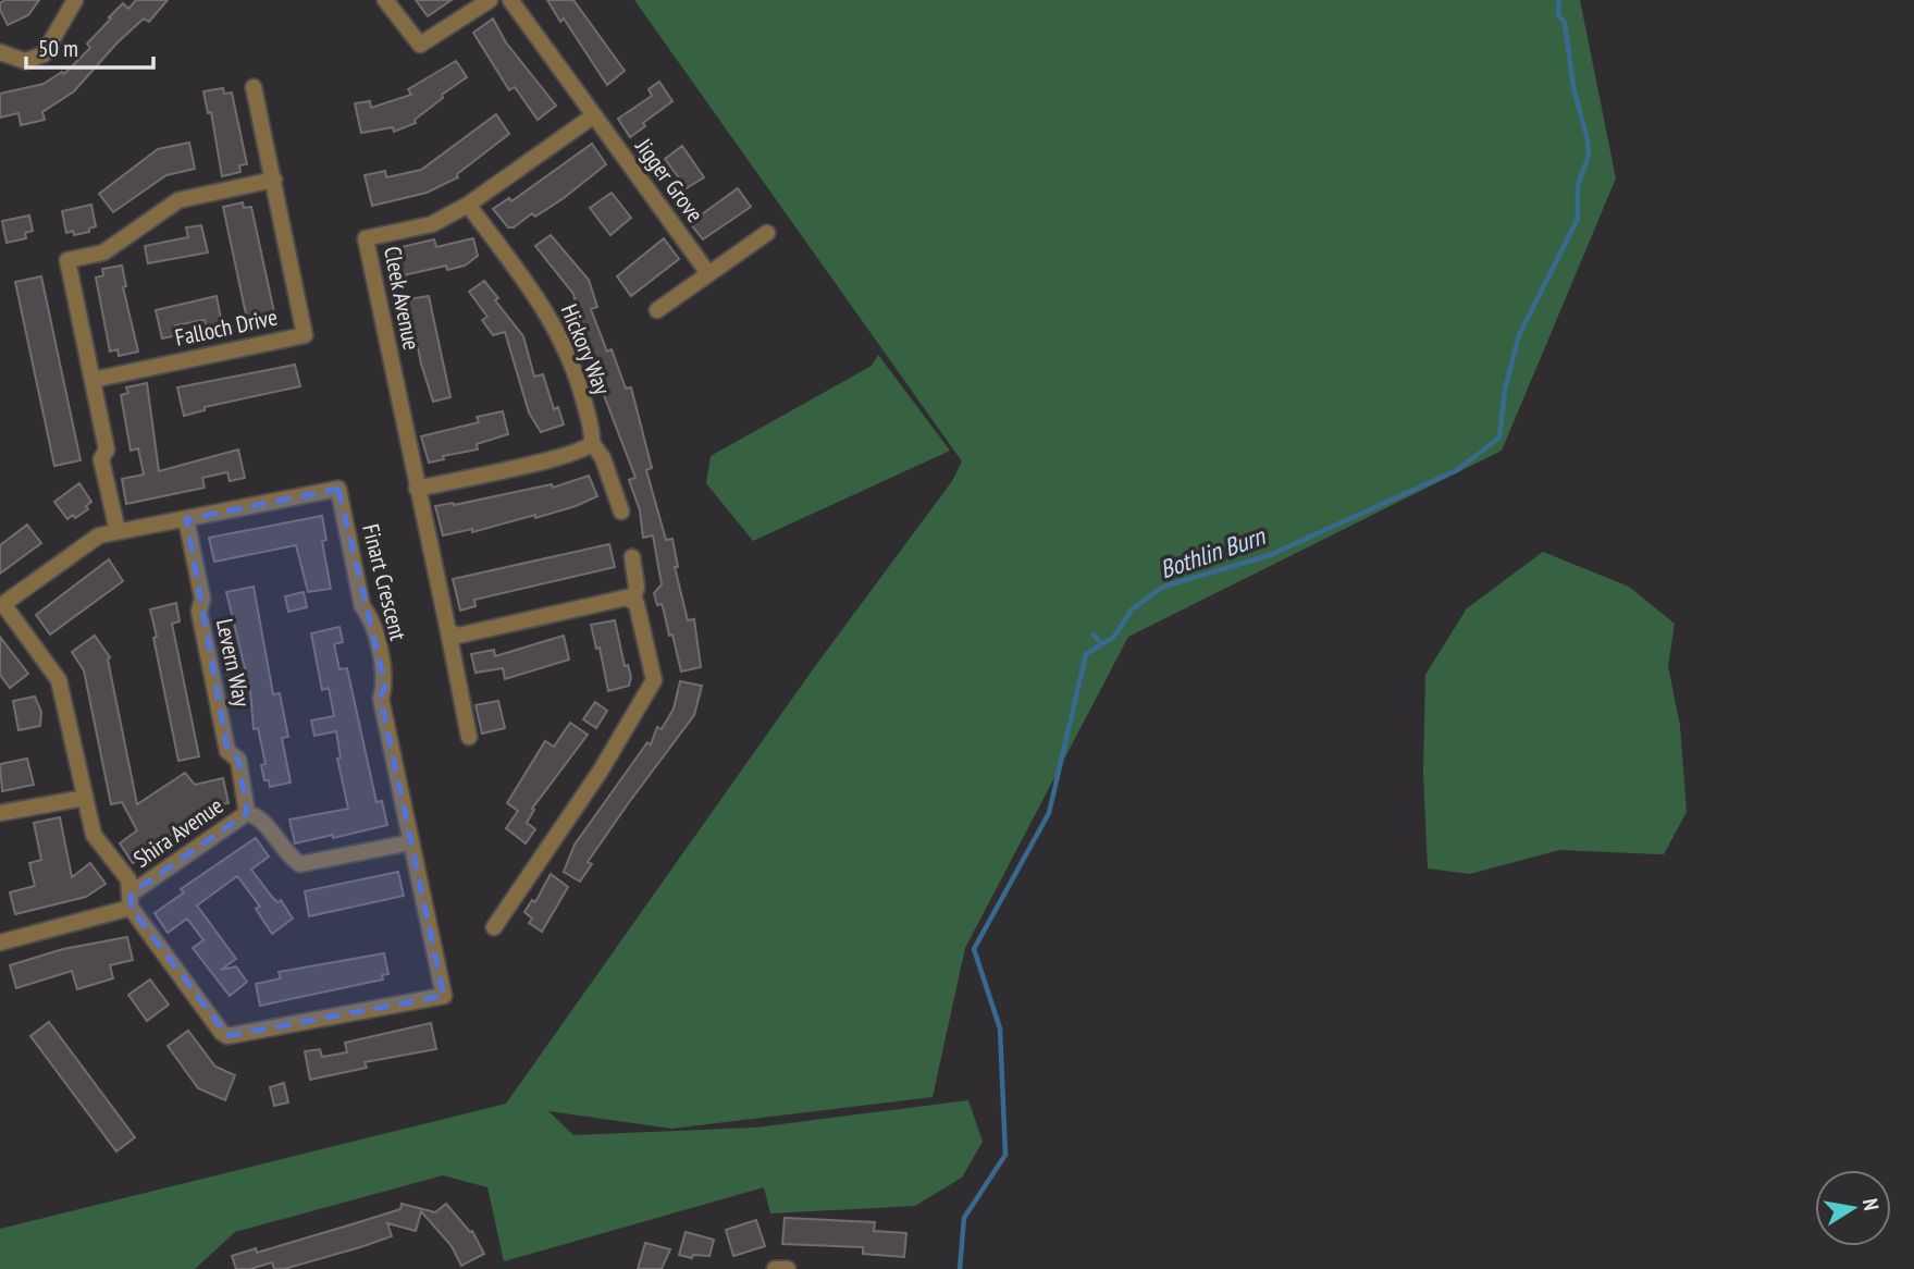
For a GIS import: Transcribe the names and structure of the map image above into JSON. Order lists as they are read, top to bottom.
{
  "streets": {
    "street": [
      "Jigger Grove",
      "Cleek Avenue",
      "Falloch Drive",
      "Hickory Way",
      "Finart Crescent",
      "Levern Way",
      "Shira Avenue"
    ]
  },
  "crossings": [
    ["Jigger Grove", "Cleek Avenue"],
    ["Cleek Avenue", "Hickory Way"],
    ["Finart Crescent", "Levern Way"],
    ["Finart Crescent", "Shira Avenue"],
    ["Levern Way", "Shira Avenue"]
  ],
  "water": ["Bothlin Burn"],
  "scale_bar": "50 m",
  "north": "right"
}
